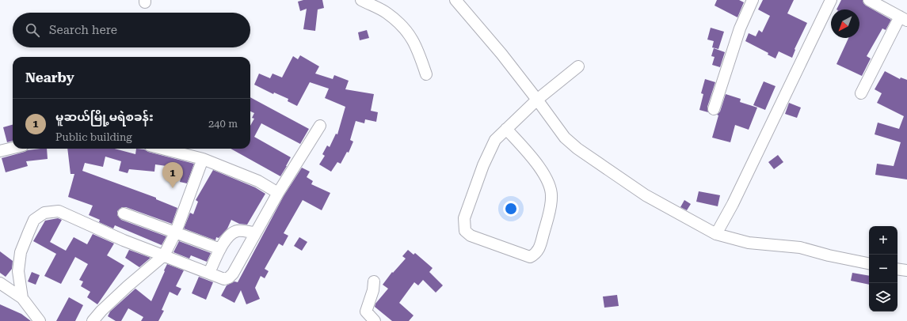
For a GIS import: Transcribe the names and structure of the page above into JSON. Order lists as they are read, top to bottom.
{
  "north": "bottom left",
  "page": {
    "search": "Search here",
    "heading": "Nearby",
    "list": [
      {
        "mark": "1",
        "name": "မူဆယ်မြို့မရဲစခန်း",
        "note": "Public building",
        "value": "240 m"
      }
    ],
    "pins": "1",
    "map_buttons": ["+", "−"]
  }
}
